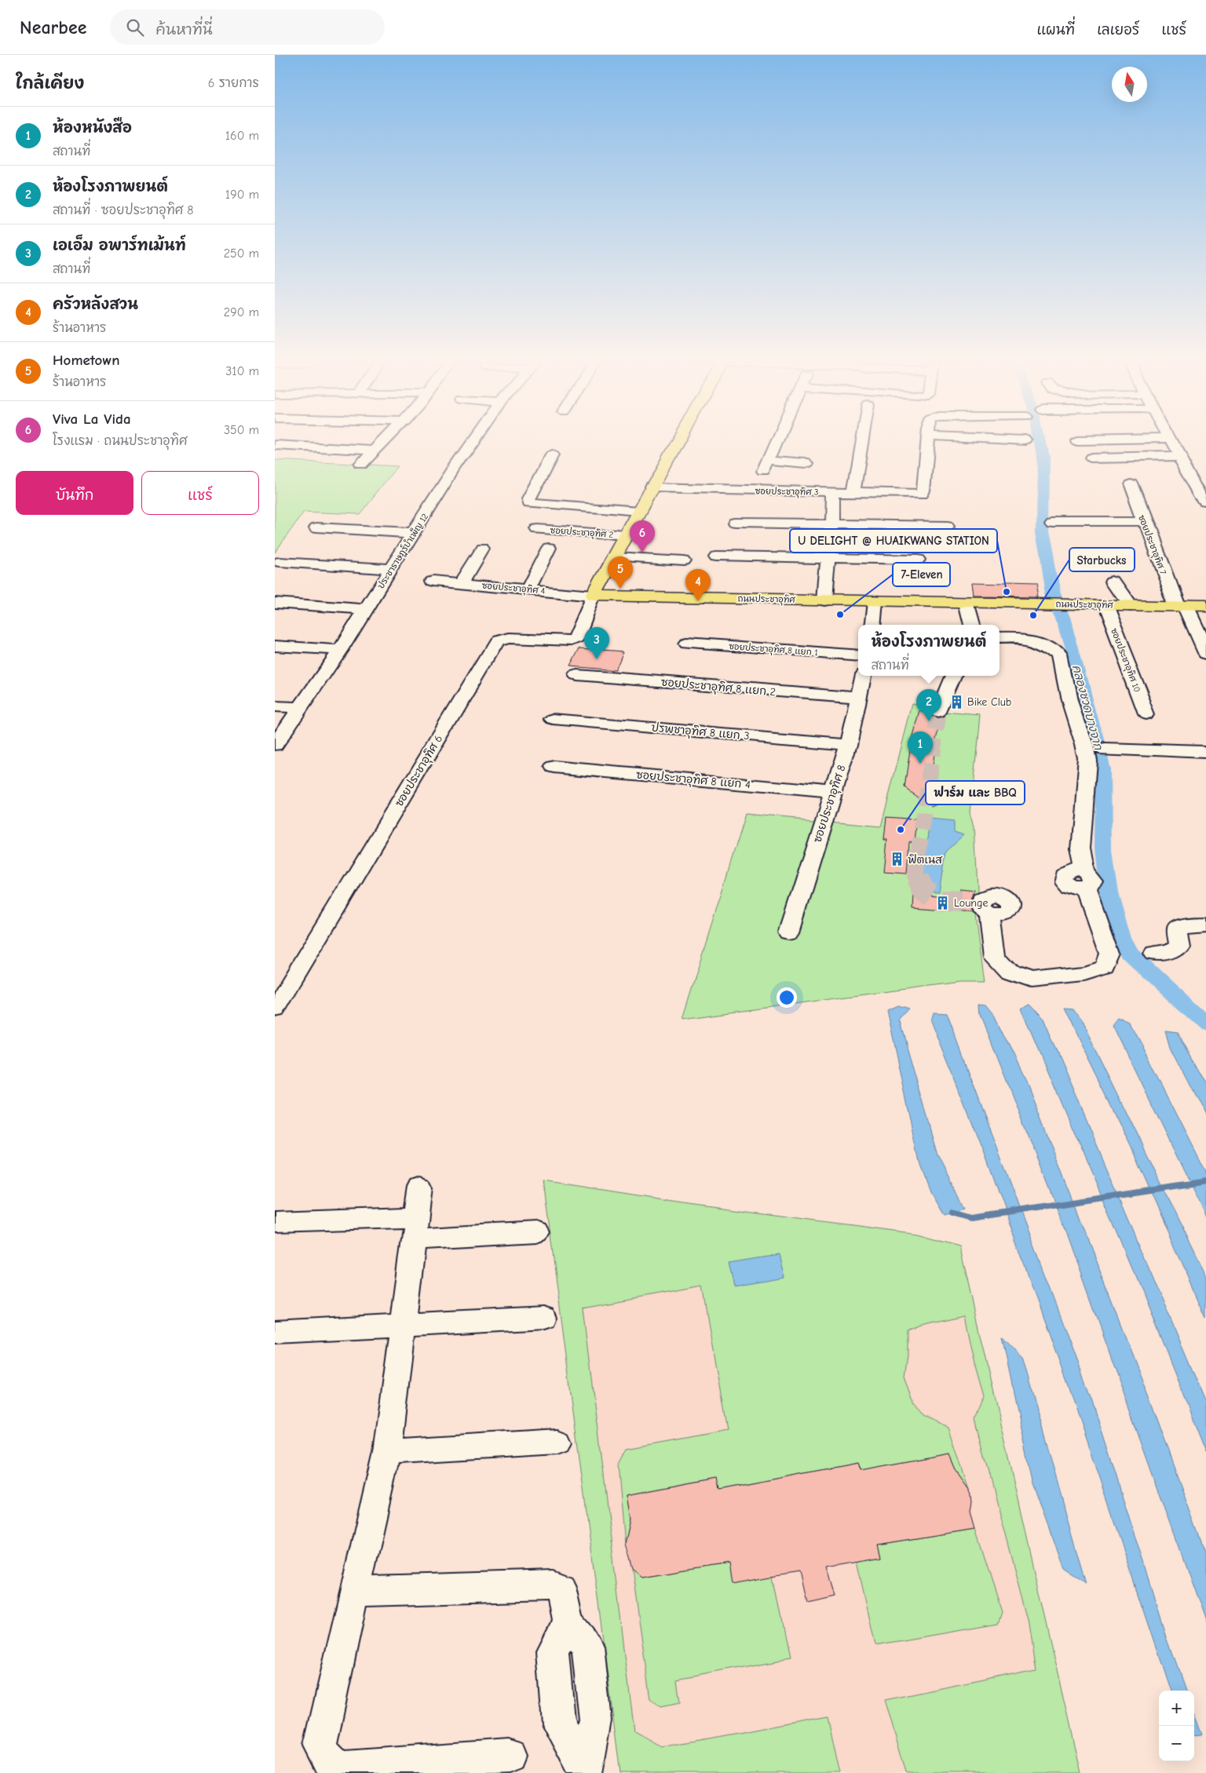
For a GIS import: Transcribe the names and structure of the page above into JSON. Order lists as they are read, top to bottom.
{
  "streets": {
    "main road": ["ถนนประชาอุทิศ"],
    "street": [
      "ซอยประชาอุทิศ 3",
      "ซอยประชาอุทิศ 2",
      "ซอยประชาอุทิศ 7",
      "ประชาราษฎร์บำเพ็ญ 12",
      "ซอยประชาอุทิศ 4",
      "ซอยประชาอุทิศ 8 แยก 1",
      "ซอยประชาอุทิศ 10",
      "ซอยประชาอุทิศ 8 แยก 2",
      "ปรพชาอุทิศ 8 แยก 3",
      "ซอยประชาอุทิศ 6",
      "ซอยประชาอุทิศ 8 แยก 4",
      "ซอยประชาอุทิศ 8"
    ]
  },
  "crossings": [
    ["ซอยประชาอุทิศ 7", "ถนนประชาอุทิศ"],
    ["ซอยประชาอุทิศ 4", "ถนนประชาอุทิศ"],
    ["ซอยประชาอุทิศ 4", "ซอยประชาอุทิศ 6"],
    ["ถนนประชาอุทิศ", "ซอยประชาอุทิศ 10"],
    ["ถนนประชาอุทิศ", "ซอยประชาอุทิศ 6"],
    ["ซอยประชาอุทิศ 8 แยก 2", "ซอยประชาอุทิศ 8"],
    ["ปรพชาอุทิศ 8 แยก 3", "ซอยประชาอุทิศ 8"],
    ["ซอยประชาอุทิศ 8 แยก 4", "ซอยประชาอุทิศ 8"]
  ],
  "water": ["คลองชวดบางจาก"],
  "places": {
    "other": [
      "U DELIGHT @ HUAIKWANG STATION",
      "7-Eleven",
      "Starbucks",
      "ฟาร์ม และ BBQ"
    ],
    "building": ["Bike Club", "ฟิตเนส", "Lounge"]
  },
  "north": "top",
  "page": {
    "header": "Nearbee",
    "search": "ค้นหาที่นี่",
    "nav": ["แผนที่", "เลเยอร์", "แชร์"],
    "heading": ["ใกล้เคียง", "6 รายการ"],
    "list": [
      {
        "mark": "1",
        "name": "ห้องหนังสือ",
        "note": "สถานที่",
        "value": "160 m"
      },
      {
        "mark": "2",
        "name": "ห้องโรงภาพยนต์",
        "note": "สถานที่ · ซอยประชาอุทิศ 8",
        "value": "190 m"
      },
      {
        "mark": "3",
        "name": "เอเอ็ม อพาร์ทเม้นท์",
        "note": "สถานที่",
        "value": "250 m"
      },
      {
        "mark": "4",
        "name": "ครัวหลังสวน",
        "note": "ร้านอาหาร",
        "value": "290 m"
      },
      {
        "mark": "5",
        "name": "Hometown",
        "note": "ร้านอาหาร",
        "value": "310 m"
      },
      {
        "mark": "6",
        "name": "Viva La Vida",
        "note": "โรงแรม · ถนนประชาอุทิศ",
        "value": "350 m"
      }
    ],
    "buttons": ["บันทึก", "แชร์"],
    "pins": [
      "6",
      "5",
      "4",
      "3",
      "2",
      "1"
    ],
    "popup": ["ห้องโรงภาพยนต์", "สถานที่"],
    "map_buttons": ["+", "−"]
  }
}
